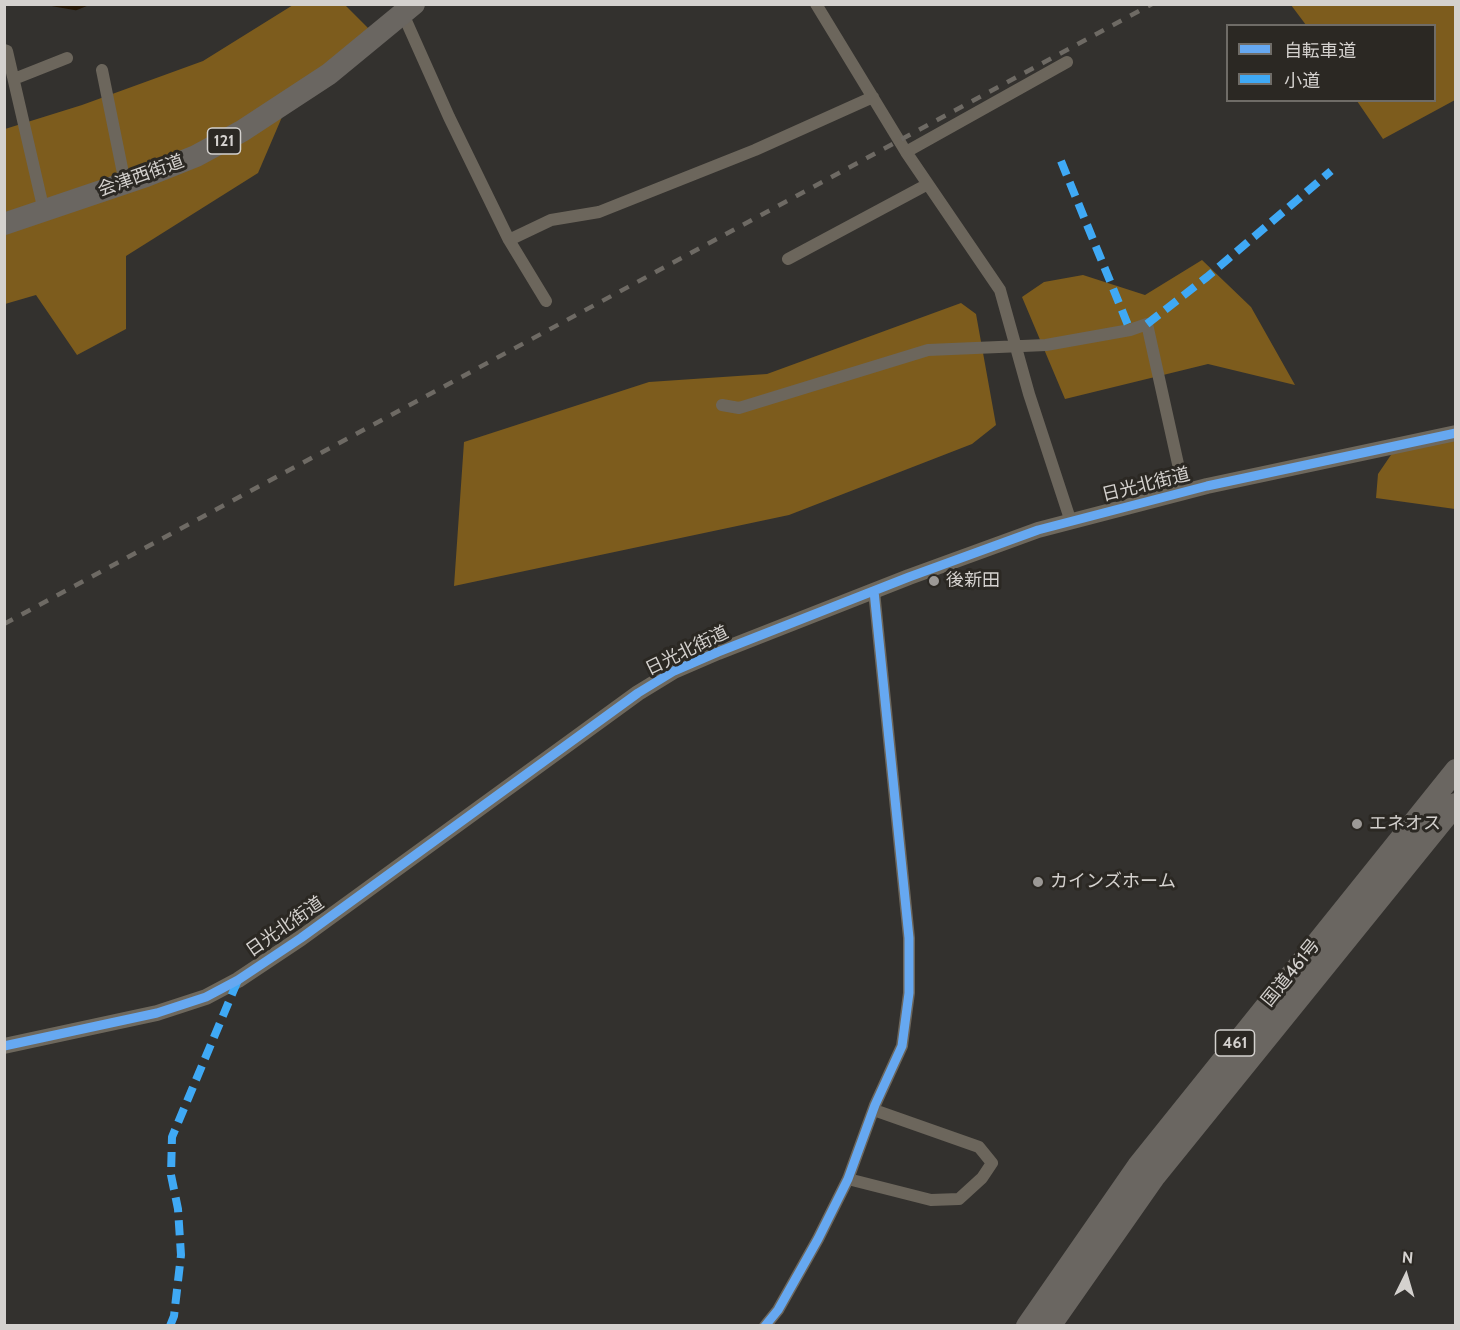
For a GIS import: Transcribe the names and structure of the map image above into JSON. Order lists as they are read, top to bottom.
{
  "streets": {
    "highway": [
      "121",
      "会津西街道",
      "国道461号",
      "461"
    ],
    "street": ["日光北街道"]
  },
  "places": ["後新田", "エネオス", "カインズホーム"],
  "legend": ["自転車道", "小道"],
  "north": "top"
}
